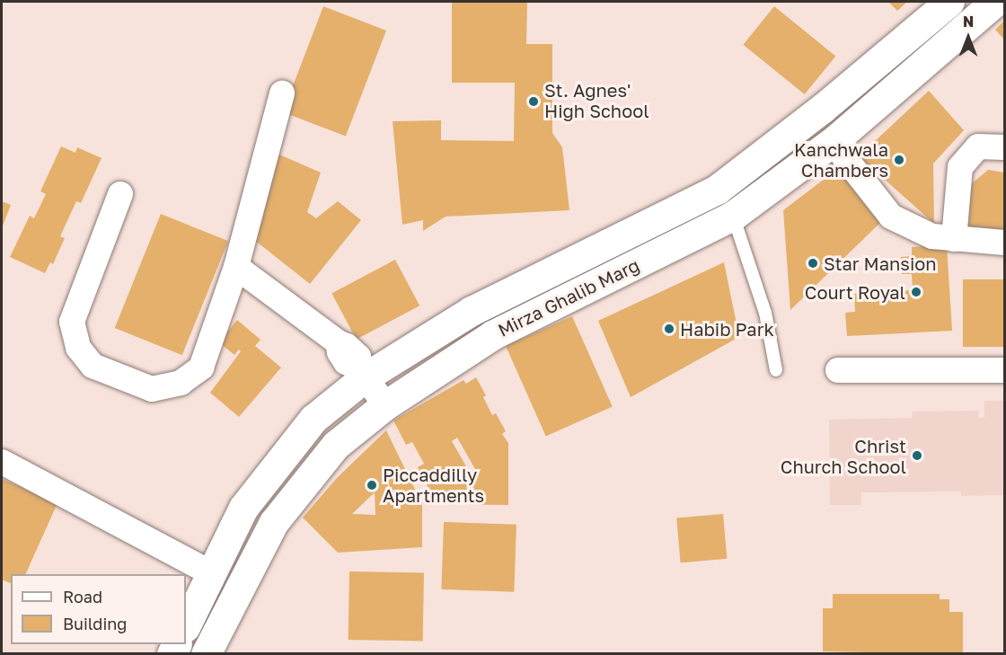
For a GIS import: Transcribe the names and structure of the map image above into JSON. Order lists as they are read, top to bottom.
{
  "streets": {
    "main road": ["Mirza Ghalib Marg"]
  },
  "places": [
    "St. Agnes' High School",
    "Kanchwala Chambers",
    "Star Mansion",
    "Court Royal",
    "Habib Park",
    "Christ Church School",
    "Piccaddilly Apartments"
  ],
  "legend": ["Road", "Building"],
  "north": "top"
}
